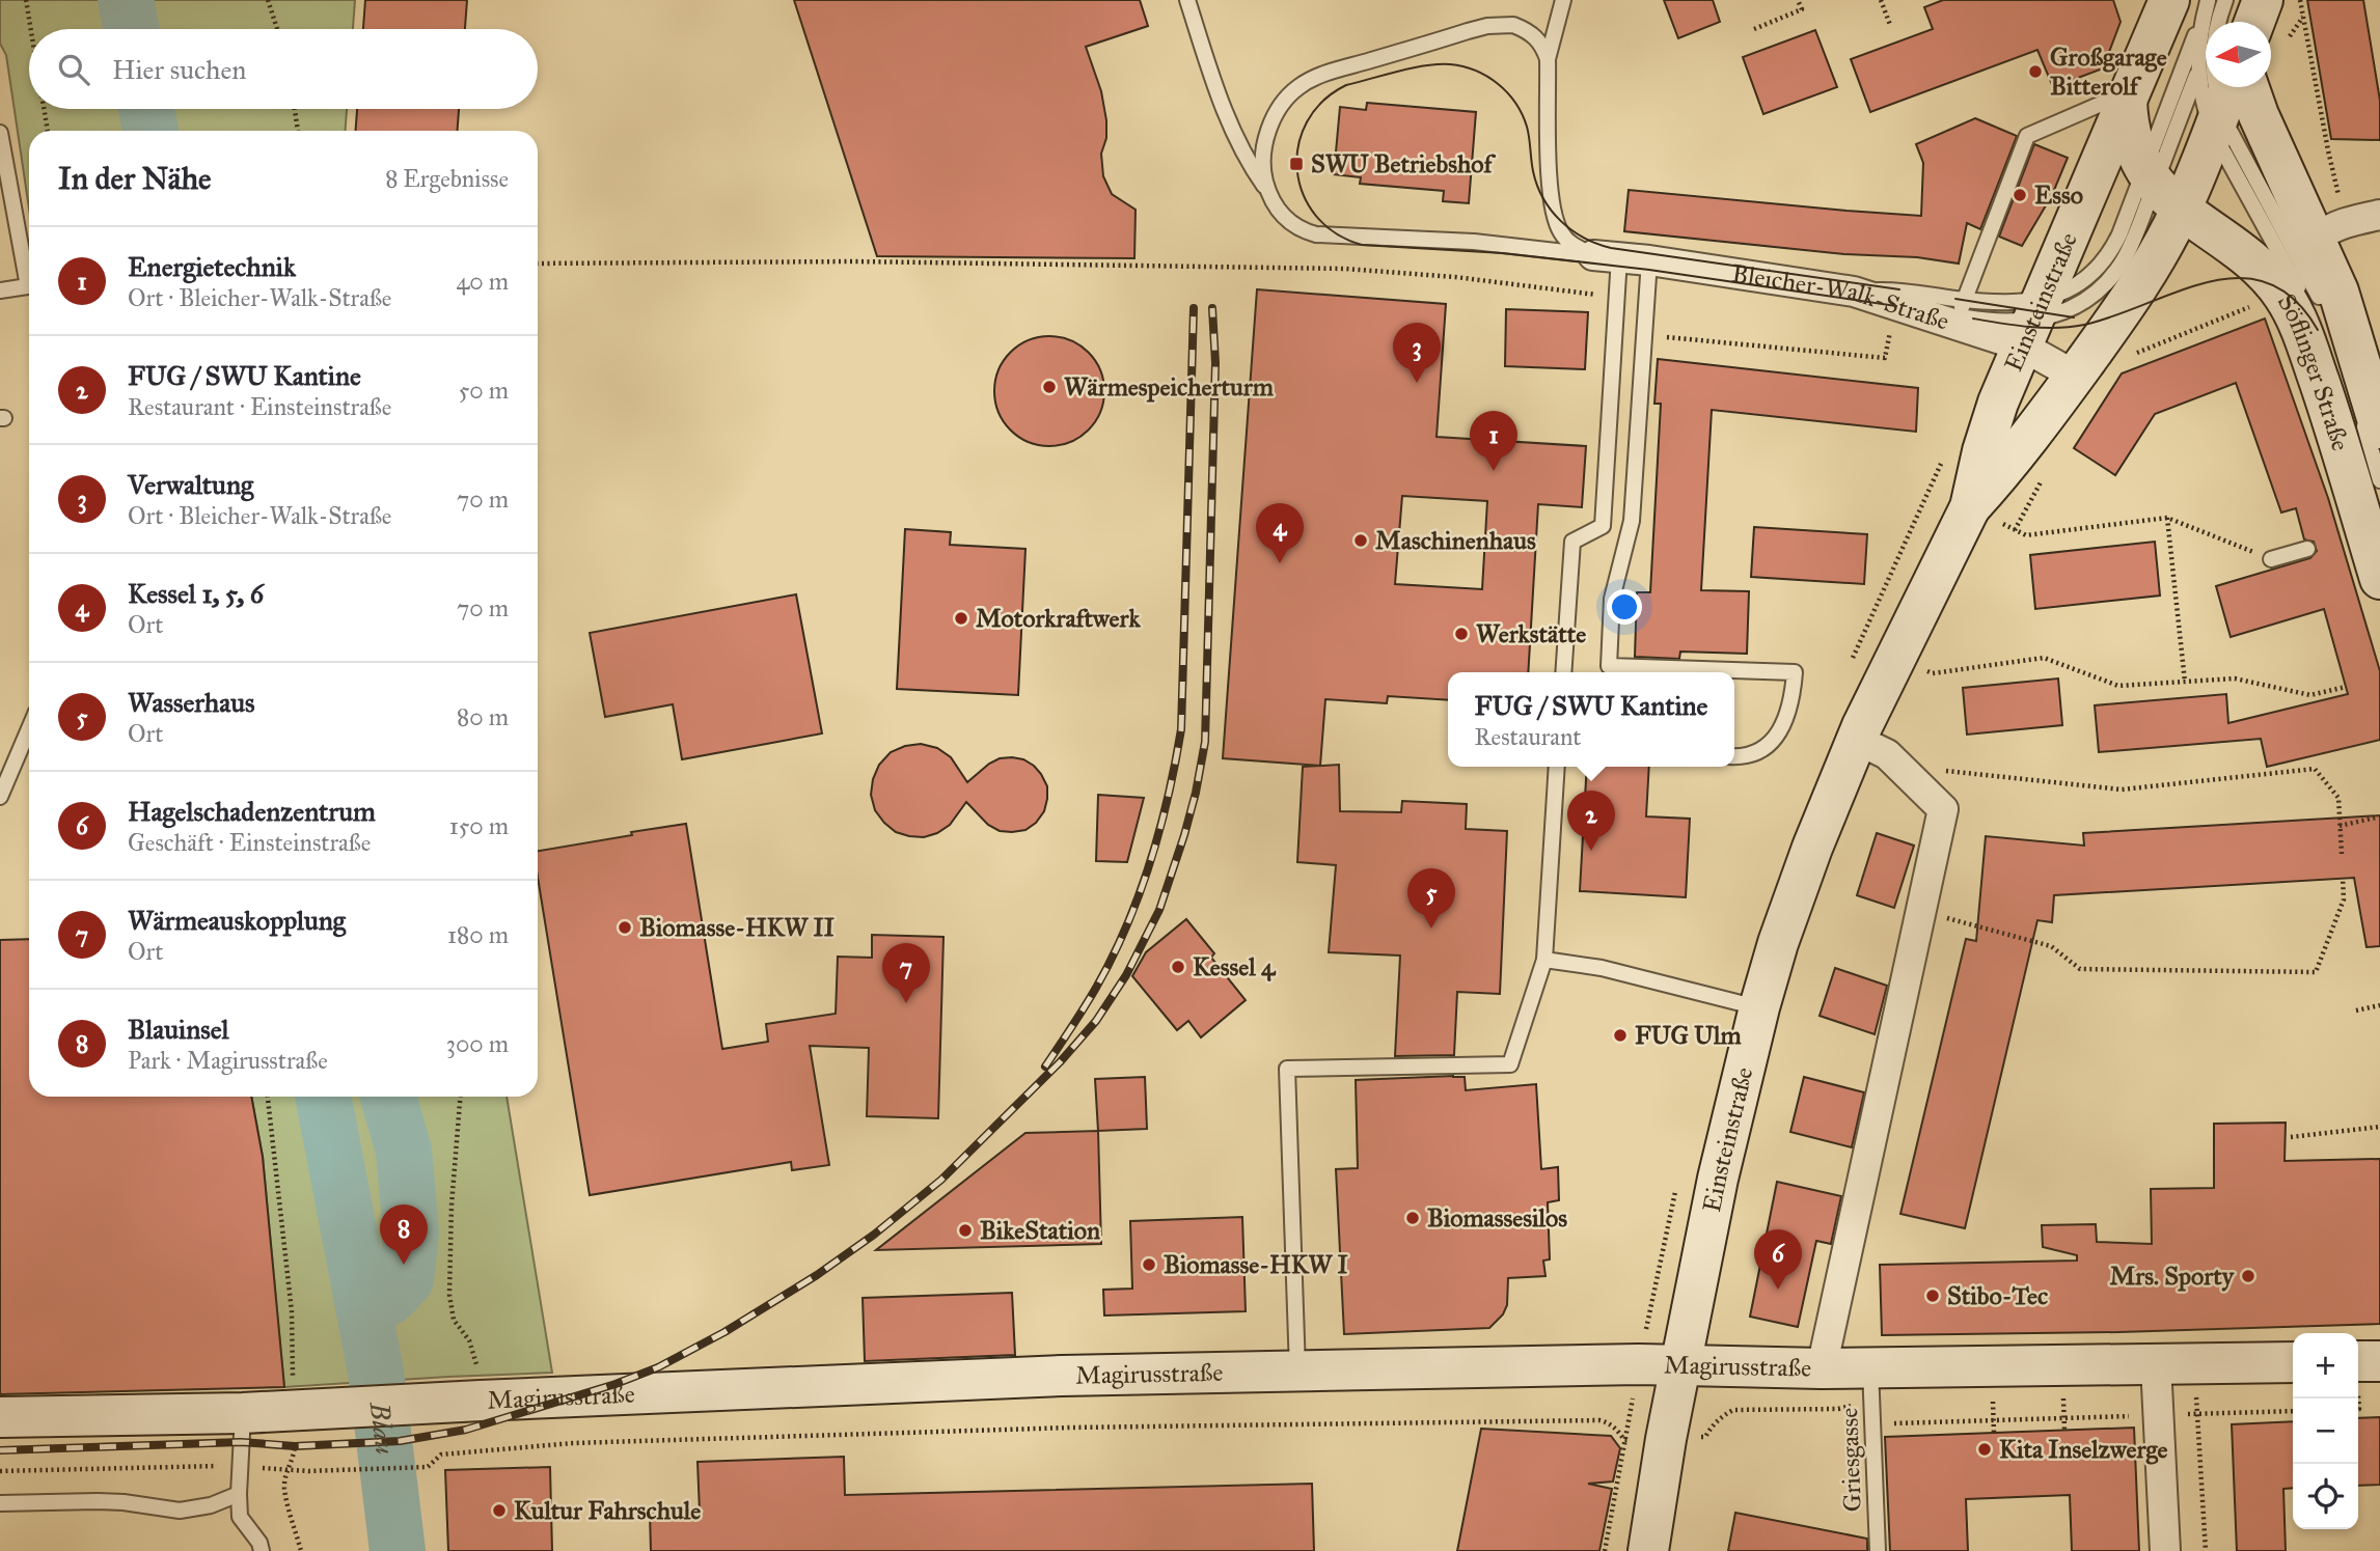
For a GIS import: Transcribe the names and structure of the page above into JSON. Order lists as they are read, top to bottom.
{
  "streets": {
    "street": [
      "Bleicher-Walk-Straße",
      "Einsteinstraße",
      "Söflinger Straße",
      "Magirusstraße"
    ],
    "lane": ["Griesgasse"]
  },
  "crossings": [
    ["Bleicher-Walk-Straße", "Einsteinstraße"],
    ["Einsteinstraße", "Söflinger Straße"],
    ["Einsteinstraße", "Magirusstraße"],
    ["Magirusstraße", "Griesgasse"]
  ],
  "water": ["Blau"],
  "places": {
    "other": [
      "Großgarage Bitterolf",
      "Esso",
      "Wärmespeicherturm",
      "Maschinenhaus",
      "Motorkraftwerk",
      "Werkstätte",
      "Biomasse-HKW II",
      "Kessel 4",
      "FUG Ulm",
      "Biomassesilos",
      "BikeStation",
      "Biomasse-HKW I",
      "Mrs. Sporty",
      "Stibo-Tec",
      "Kita Inselzwerge",
      "Kultur Fahrschule"
    ],
    "transit": ["SWU Betriebshof"]
  },
  "north": "left",
  "page": {
    "search": "Hier suchen",
    "heading": ["In der Nähe", "8 Ergebnisse"],
    "list": [
      {
        "mark": "1",
        "name": "Energietechnik",
        "note": "Ort · Bleicher-Walk-Straße",
        "value": "40 m"
      },
      {
        "mark": "2",
        "name": "FUG / SWU Kantine",
        "note": "Restaurant · Einsteinstraße",
        "value": "50 m"
      },
      {
        "mark": "3",
        "name": "Verwaltung",
        "note": "Ort · Bleicher-Walk-Straße",
        "value": "70 m"
      },
      {
        "mark": "4",
        "name": "Kessel 1, 5, 6",
        "note": "Ort",
        "value": "70 m"
      },
      {
        "mark": "5",
        "name": "Wasserhaus",
        "note": "Ort",
        "value": "80 m"
      },
      {
        "mark": "6",
        "name": "Hagelschadenzentrum",
        "note": "Geschäft · Einsteinstraße",
        "value": "150 m"
      },
      {
        "mark": "7",
        "name": "Wärmeauskopplung",
        "note": "Ort",
        "value": "180 m"
      },
      {
        "mark": "8",
        "name": "Blauinsel",
        "note": "Park · Magirusstraße",
        "value": "300 m"
      }
    ],
    "pins": [
      "3",
      "1",
      "4",
      "2",
      "5",
      "7",
      "8",
      "6"
    ],
    "popup": ["FUG / SWU Kantine", "Restaurant"],
    "map_buttons": ["+", "−"]
  }
}
